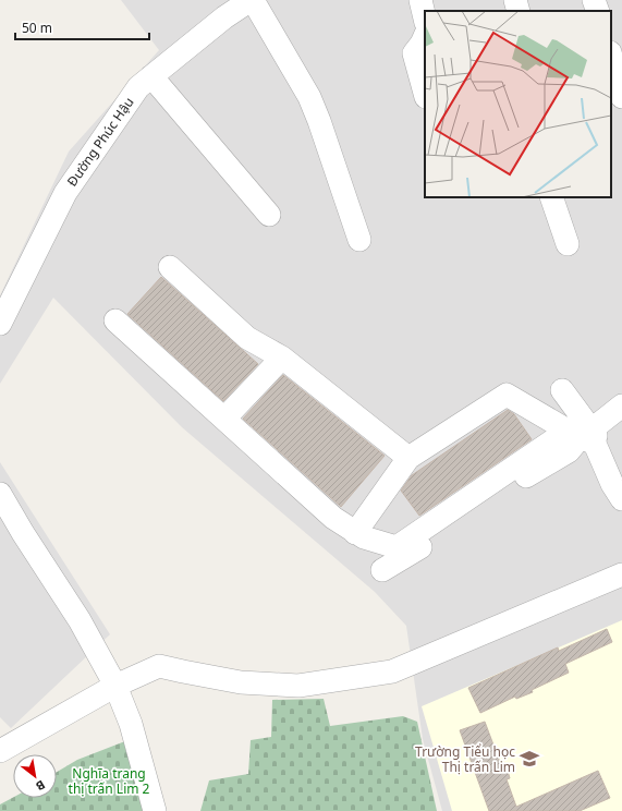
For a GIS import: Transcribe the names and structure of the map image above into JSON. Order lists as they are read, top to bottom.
{
  "streets": {
    "street": ["Đường Phúc Hậu"]
  },
  "parks": ["Nghĩa trang thị trấn Lim 2"],
  "places": {
    "school or university": ["Trường Tiểu học Thị trấn Lim"]
  },
  "scale_bar": "50 m",
  "north": "bottom right"
}
